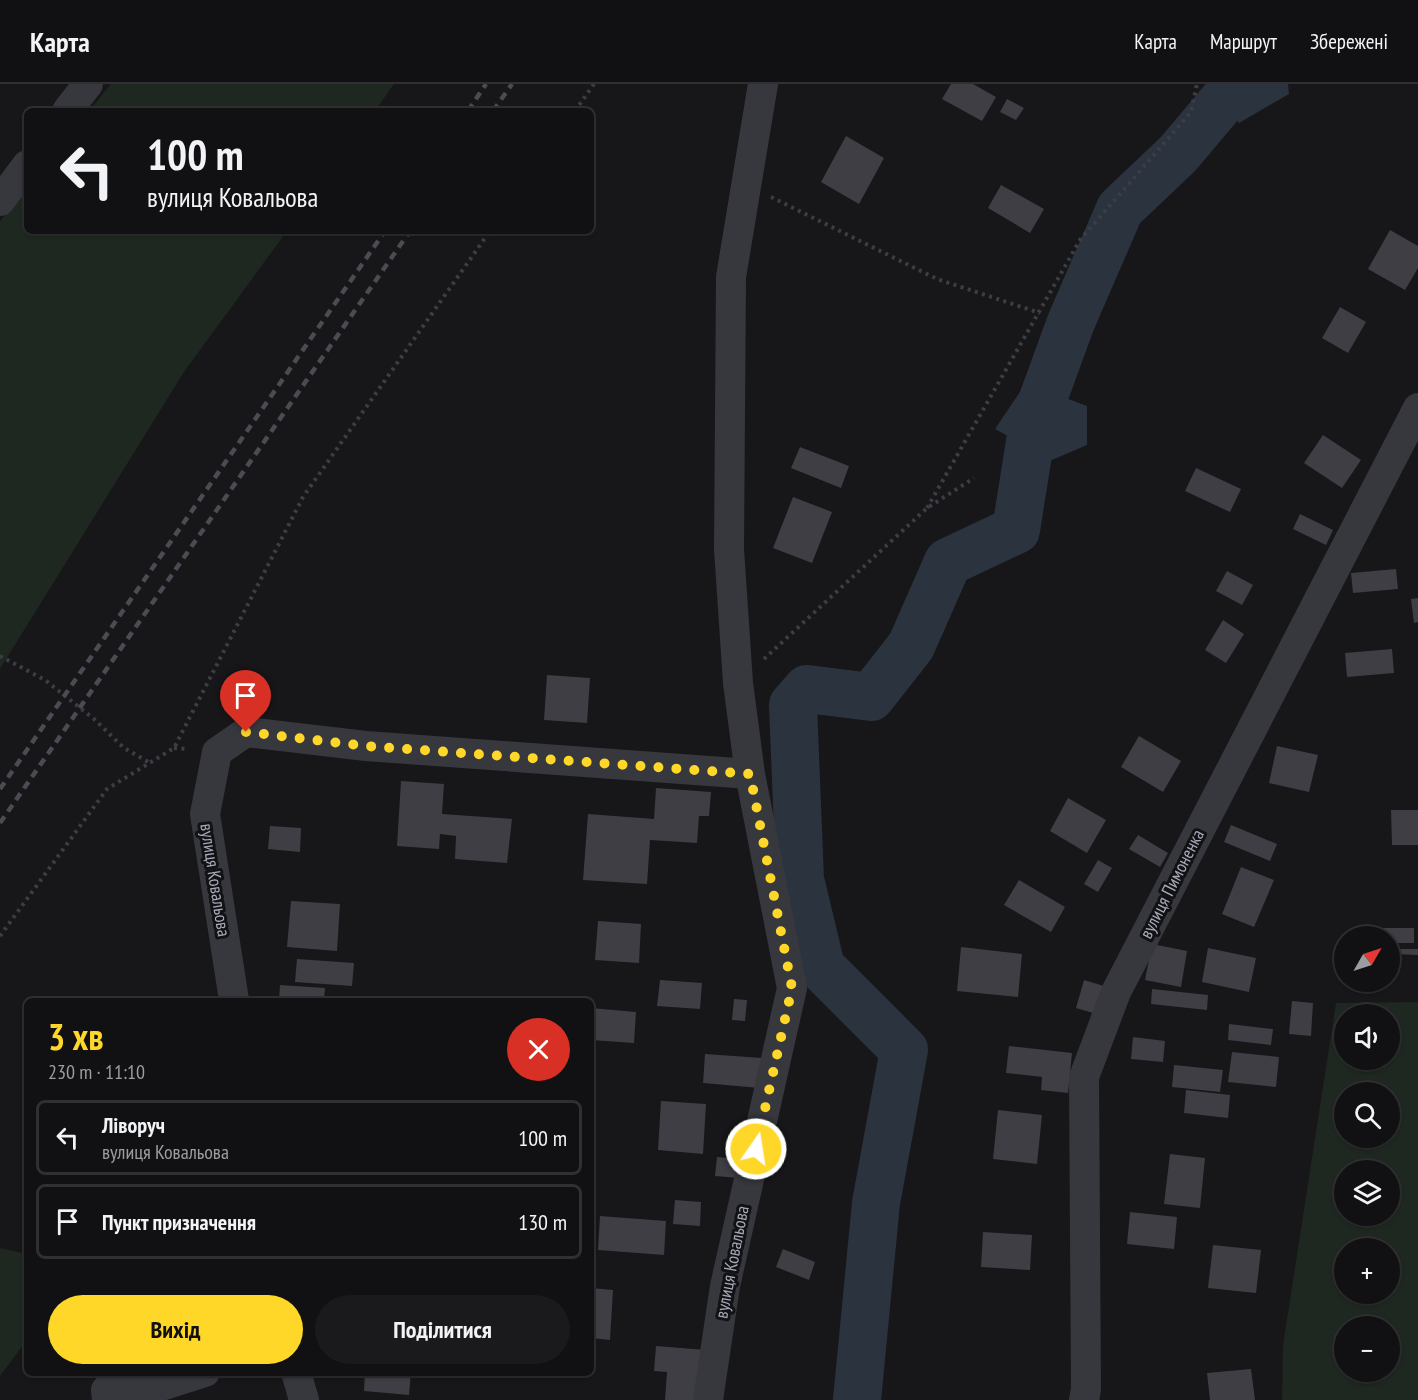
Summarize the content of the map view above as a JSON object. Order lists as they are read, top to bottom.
{
  "streets": {
    "street": ["вулиця Ковальова", "вулиця Пимоненка"]
  },
  "north": "top right",
  "page": {
    "header": "Карта",
    "nav": ["Карта", "Маршрут", "Збережені"],
    "turn": ["100 m", "вулиця Ковальова"],
    "map_buttons": ["+", "−"],
    "heading": ["3 хв", "230 m · 11:10"],
    "list": [
      {
        "name": "Ліворуч",
        "note": "вулиця Ковальова",
        "value": "100 m"
      },
      {
        "name": "Пункт призначення",
        "value": "130 m"
      }
    ],
    "buttons": ["Вихід", "Поділитися"]
  }
}
